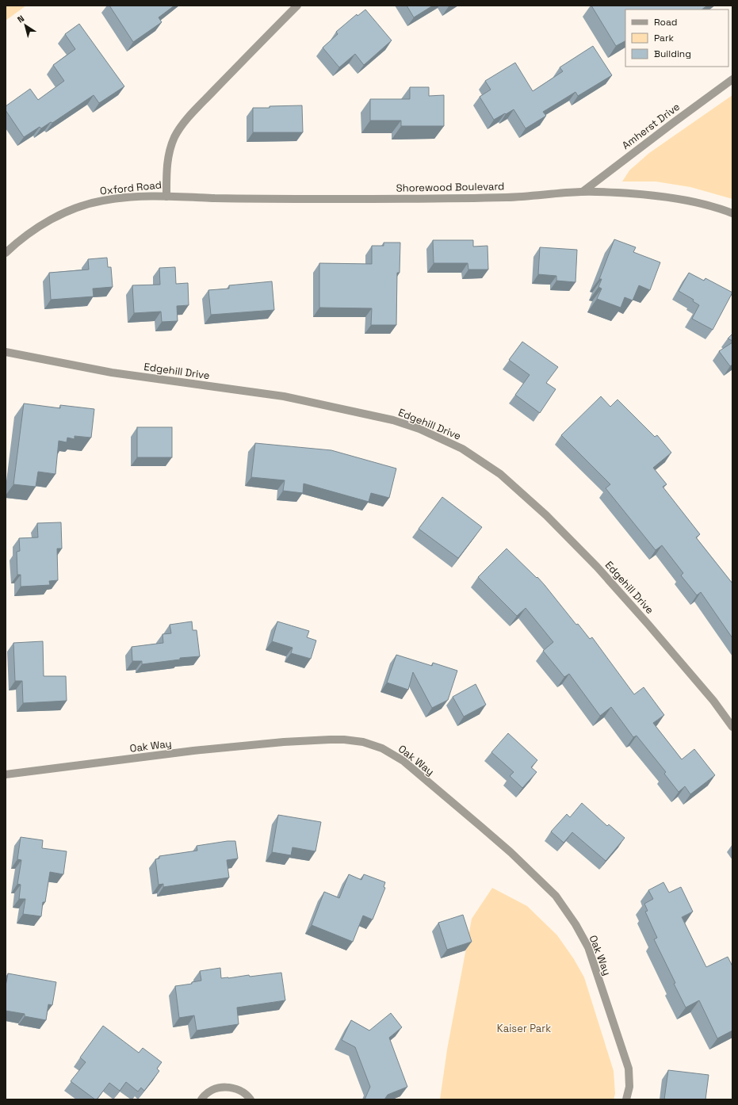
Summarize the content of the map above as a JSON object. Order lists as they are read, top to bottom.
{
  "streets": {
    "street": [
      "Amherst Drive",
      "Shorewood Boulevard",
      "Oxford Road",
      "Edgehill Drive",
      "Oak Way"
    ]
  },
  "crossings": [
    ["Amherst Drive", "Shorewood Boulevard"],
    ["Shorewood Boulevard", "Oxford Road"]
  ],
  "parks": ["Kaiser Park"],
  "legend": ["Road", "Park", "Building"],
  "north": "top left"
}
